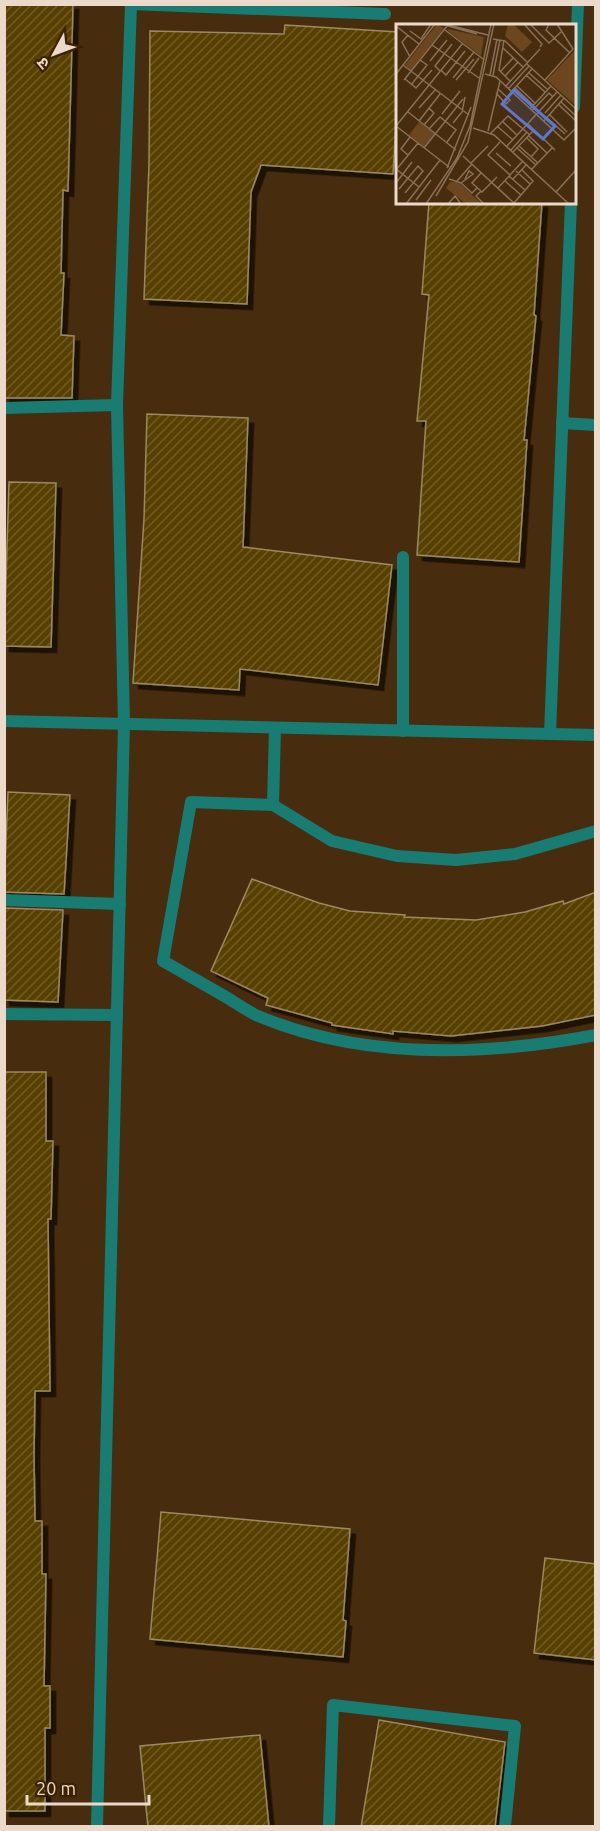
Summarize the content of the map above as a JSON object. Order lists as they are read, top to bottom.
{
  "scale_bar": "20 m",
  "north": "bottom left"
}
